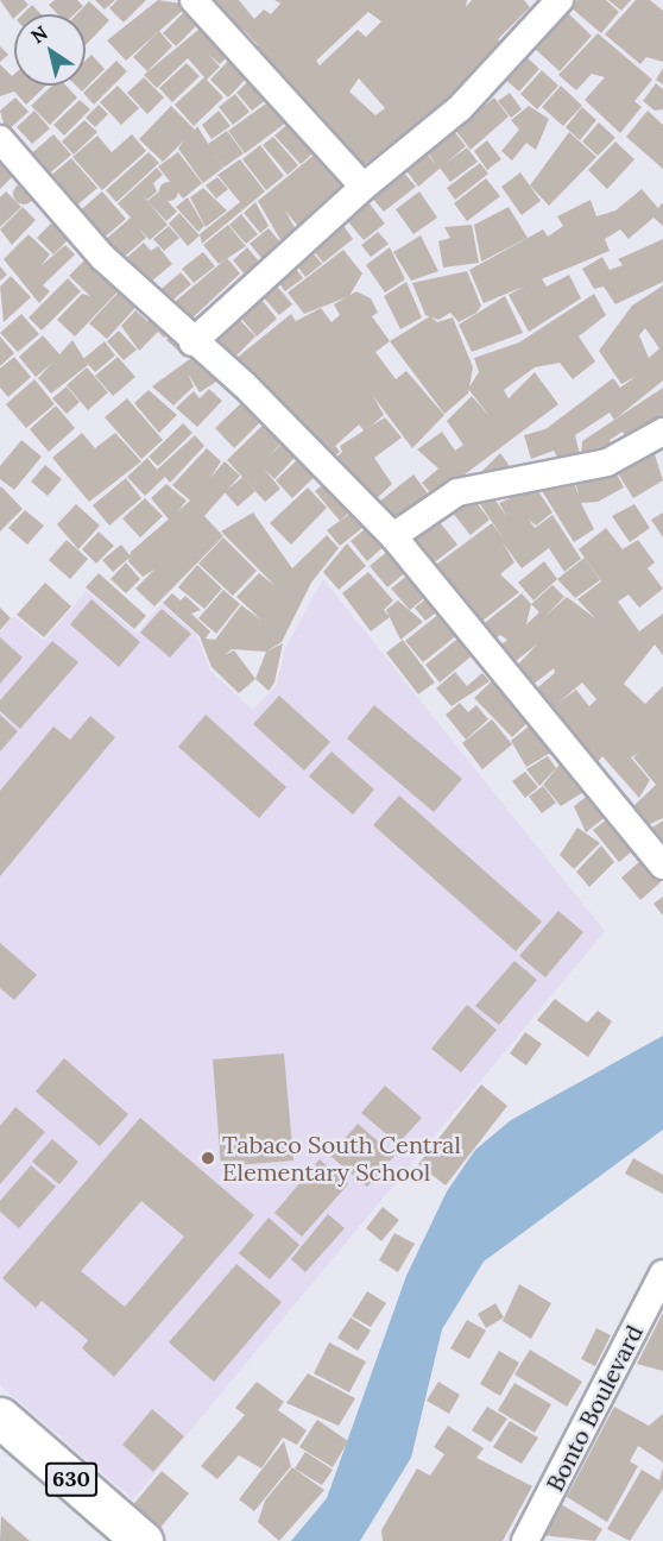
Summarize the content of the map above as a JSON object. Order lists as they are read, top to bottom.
{
  "streets": {
    "main road": ["630"],
    "street": ["Bonto Boulevard"]
  },
  "places": ["Tabaco South Central Elementary School"],
  "north": "top left"
}
